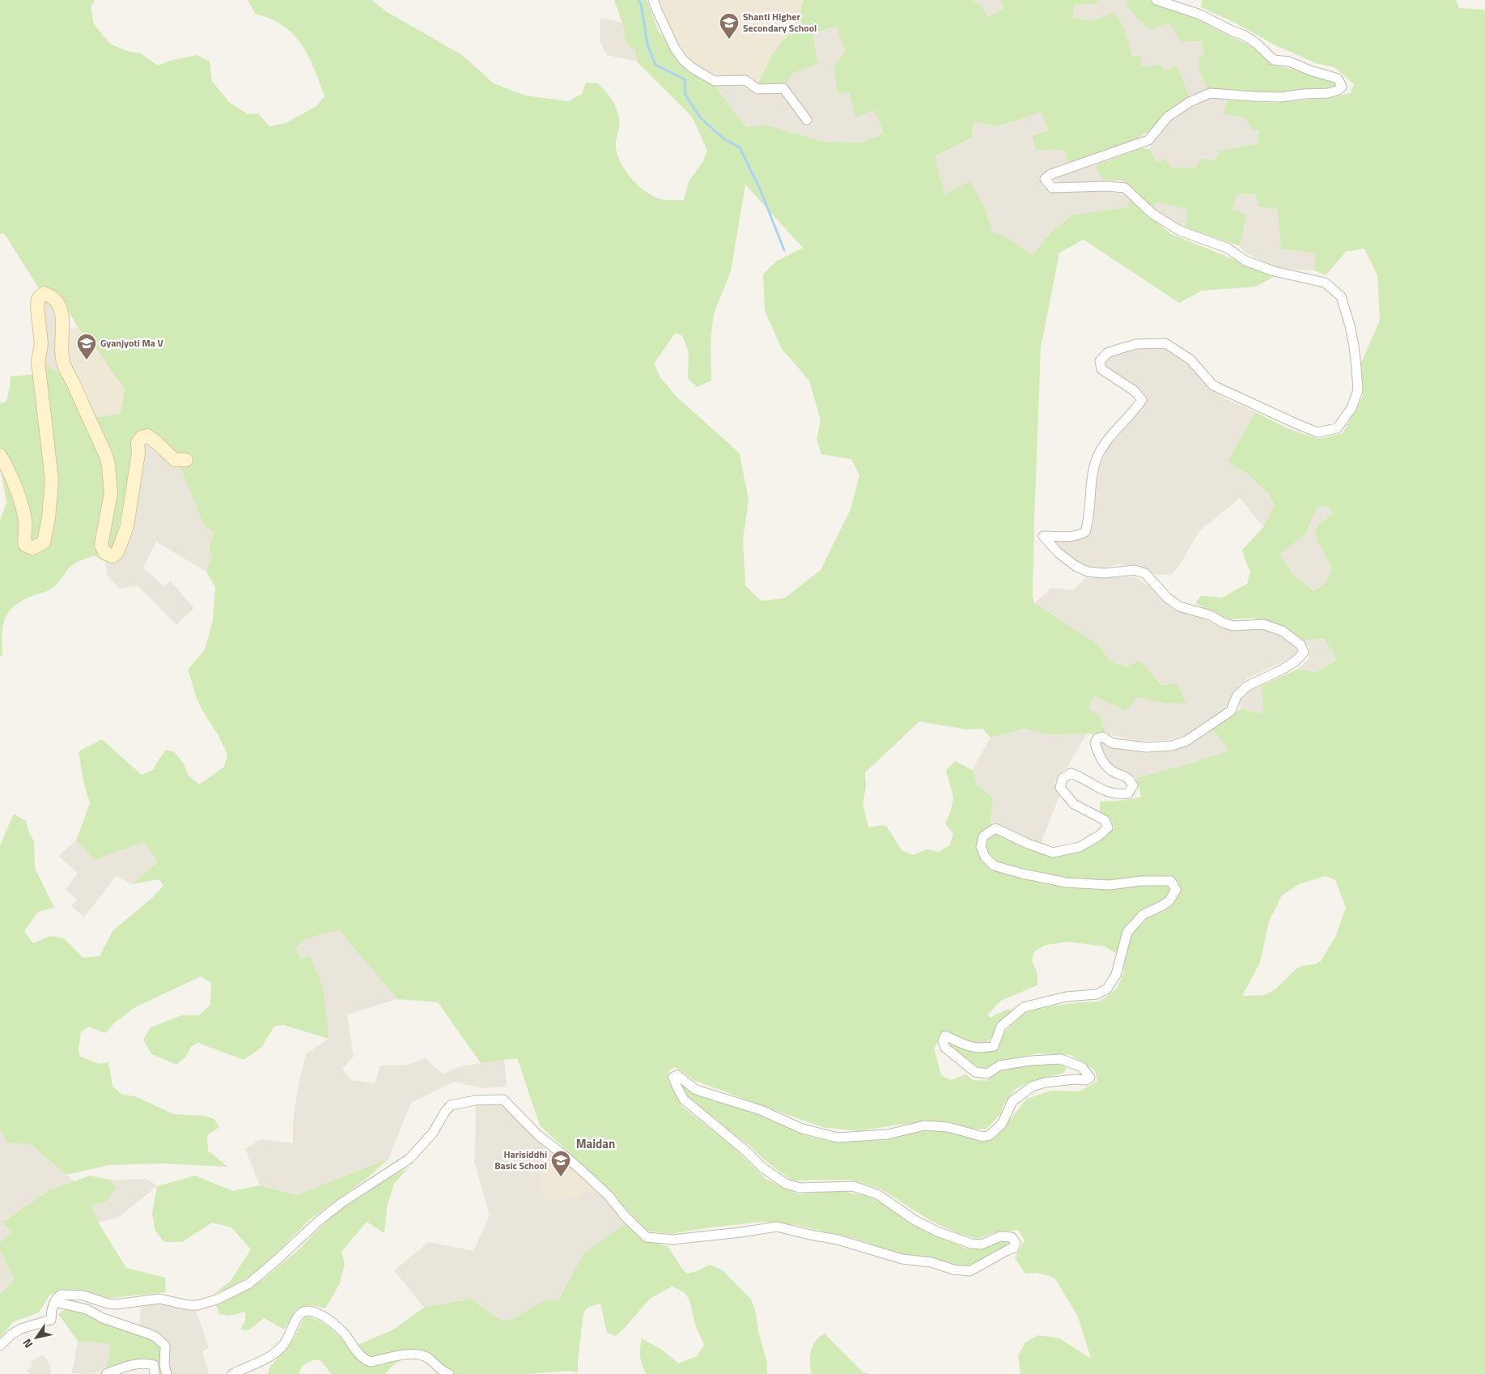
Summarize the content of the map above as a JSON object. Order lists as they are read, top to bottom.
{
  "districts": ["Maidan"],
  "places": {
    "school or university": ["Shanti Higher Secondary School", "Gyanjyoti Ma V", "Harisiddhi Basic School"]
  },
  "north": "bottom left"
}
